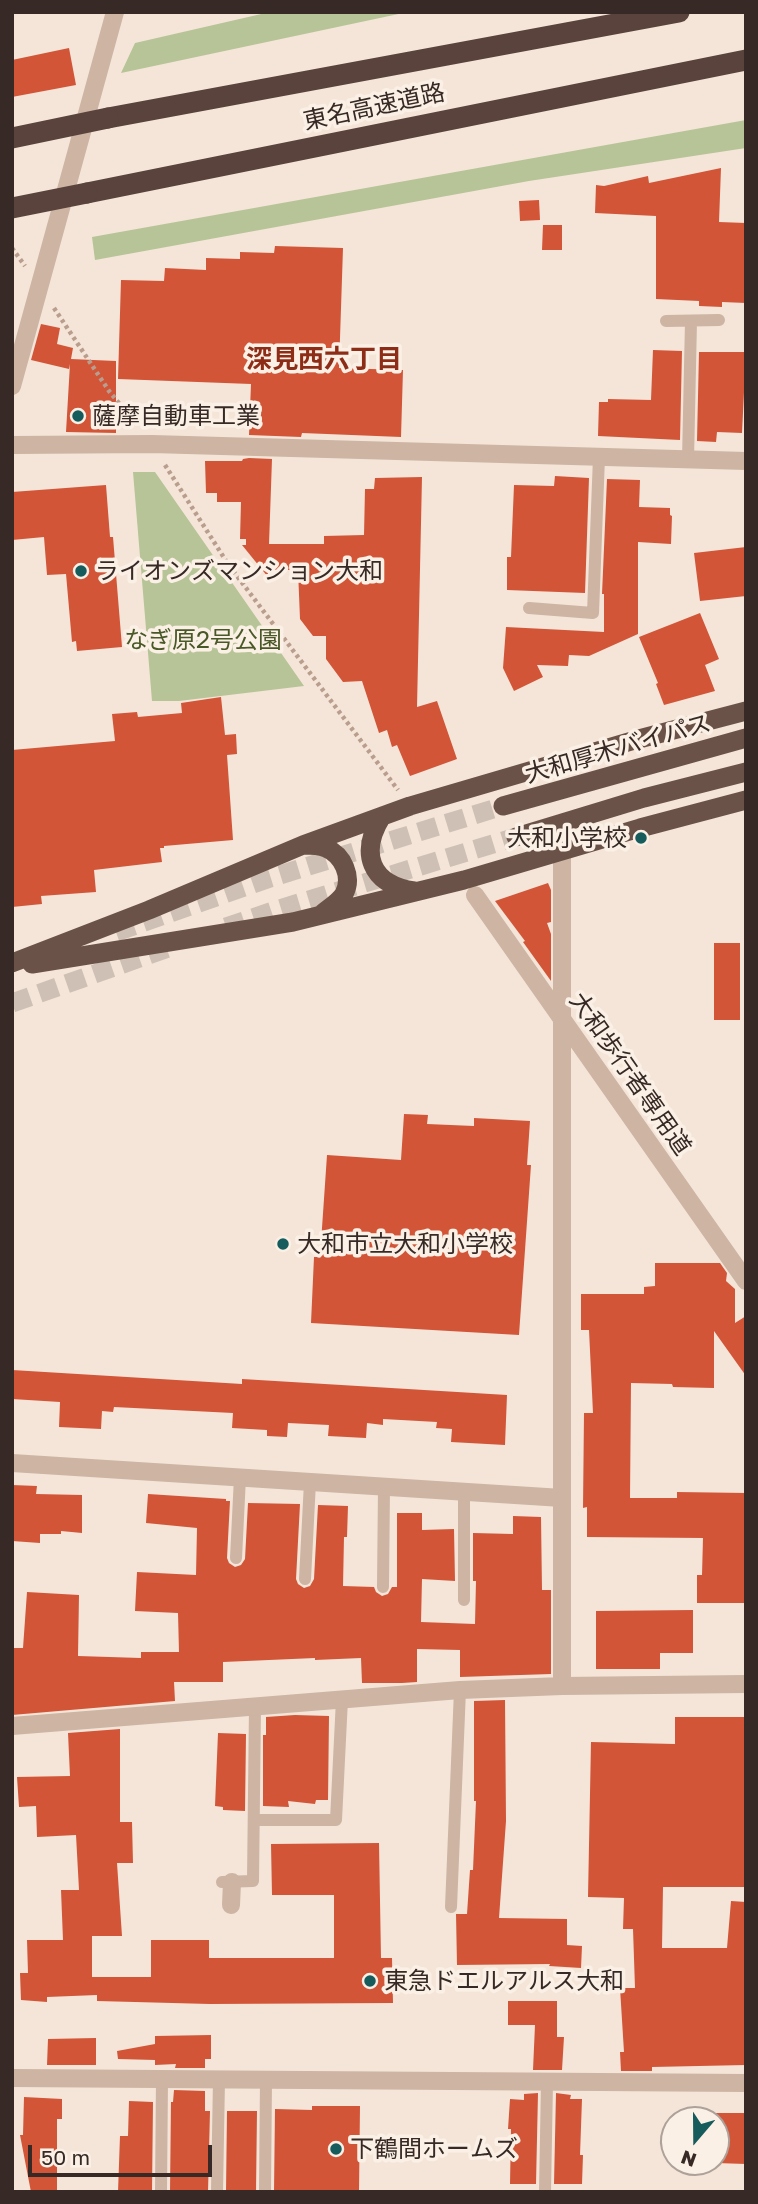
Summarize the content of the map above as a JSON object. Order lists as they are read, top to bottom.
{
  "streets": {
    "highway": ["東名高速道路", "大和厚木バイパス"],
    "street": ["大和歩行者専用道"]
  },
  "districts": ["深見西六丁目"],
  "parks": ["なぎ原2号公園"],
  "places": [
    "薩摩自動車工業",
    "ライオンズマンション大和",
    "大和小学校",
    "大和市立大和小学校",
    "東急ドエルアルス大和",
    "下鶴間ホームズ"
  ],
  "scale_bar": "50 m",
  "north": "bottom"
}
